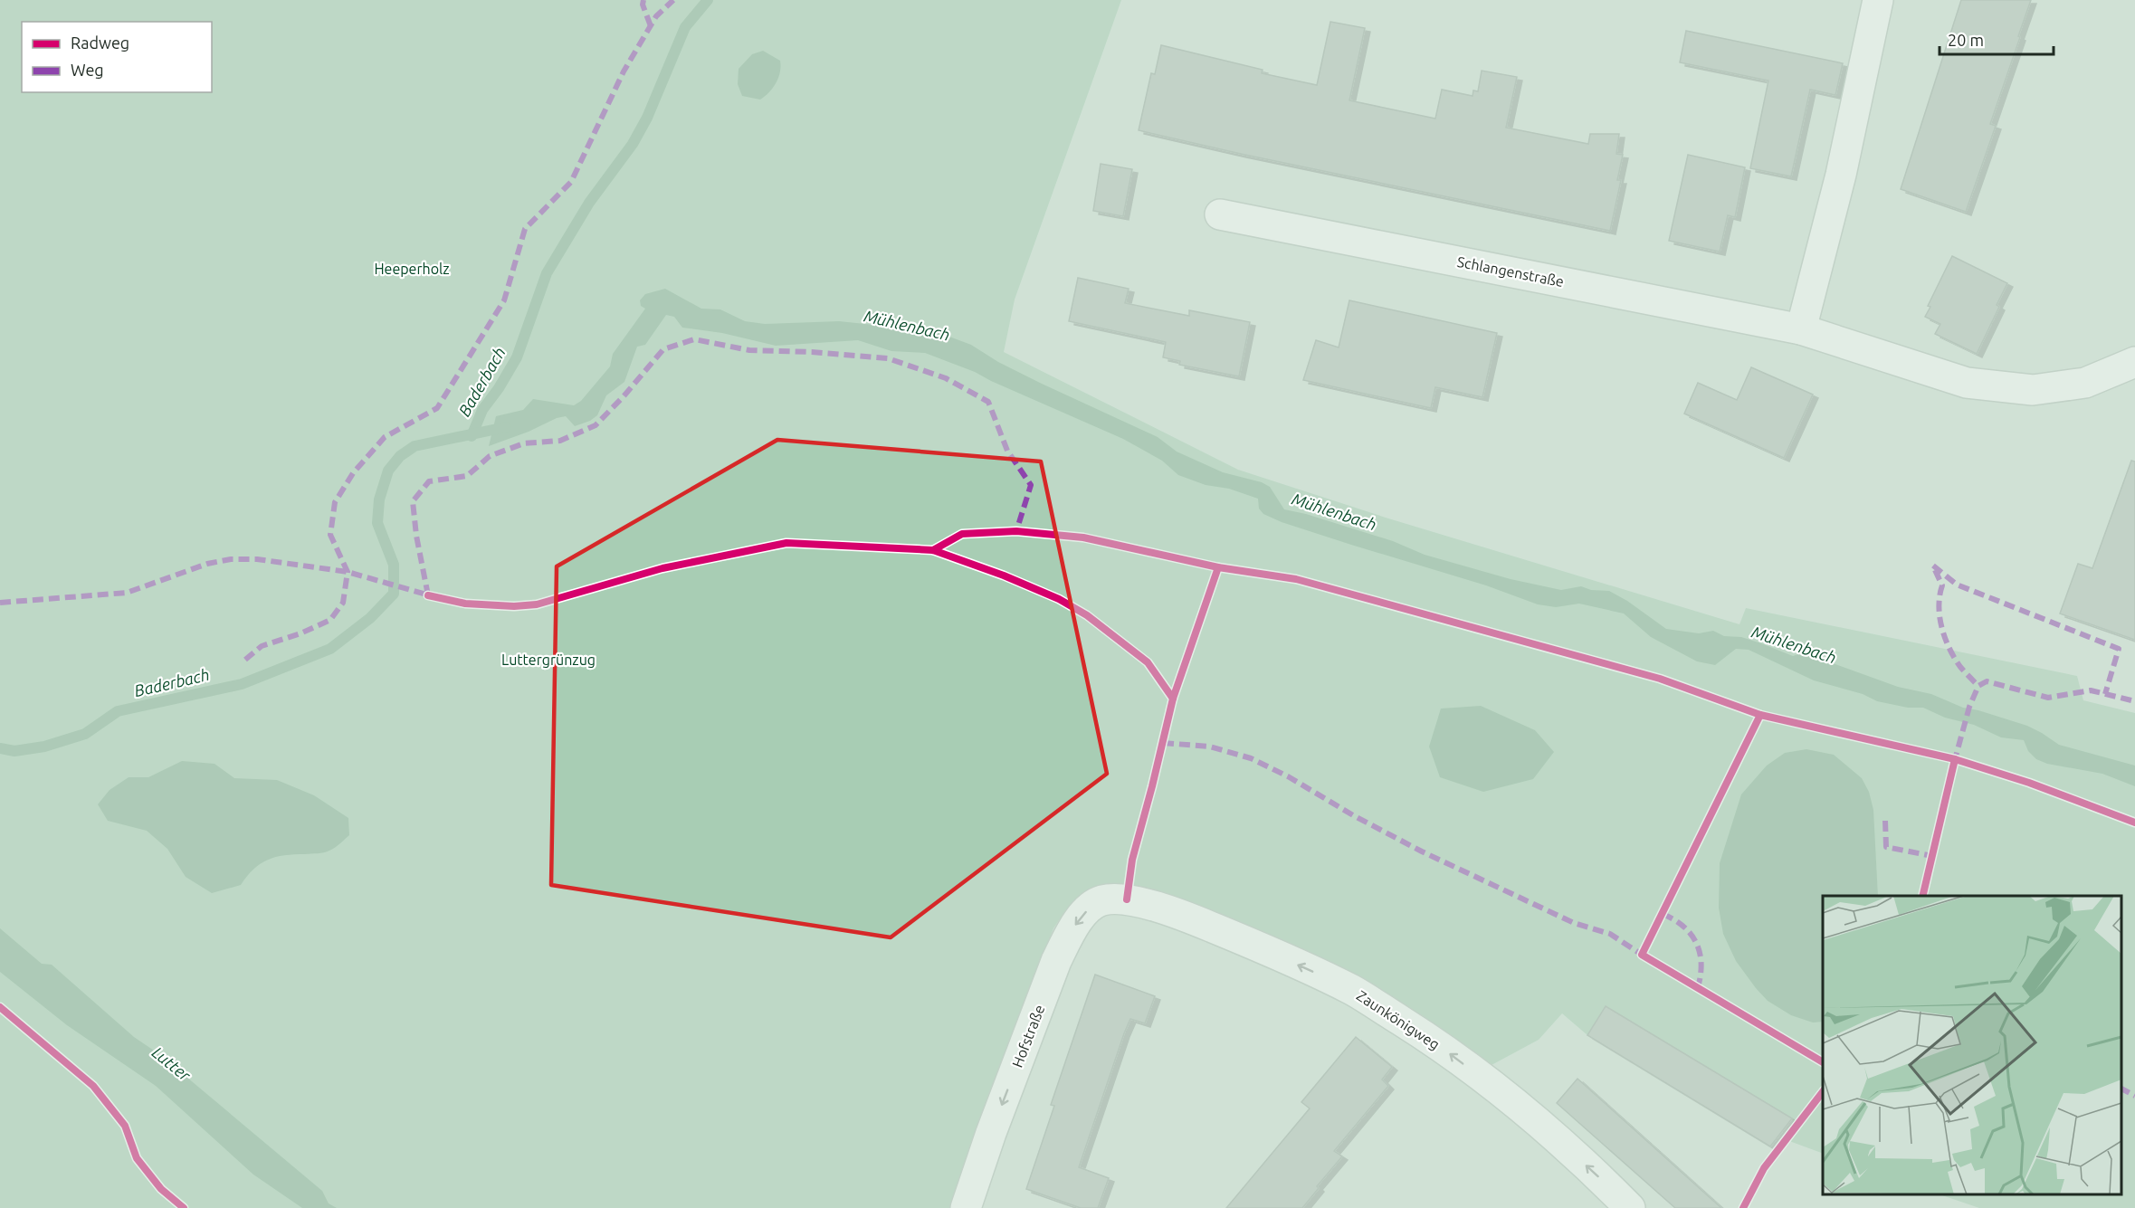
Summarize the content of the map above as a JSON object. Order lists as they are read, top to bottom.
{
  "streets": {
    "street": ["Schlangenstraße", "Zaunkönigweg", "Hofstraße"]
  },
  "crossings": [
    ["Zaunkönigweg", "Hofstraße"]
  ],
  "one_way": ["Zaunkönigweg", "Hofstraße"],
  "water": ["Mühlenbach", "Baderbach", "Lutter"],
  "parks": ["Heeperholz", "Luttergrünzug"],
  "legend": ["Radweg", "Weg"],
  "scale_bar": "20 m"
}
